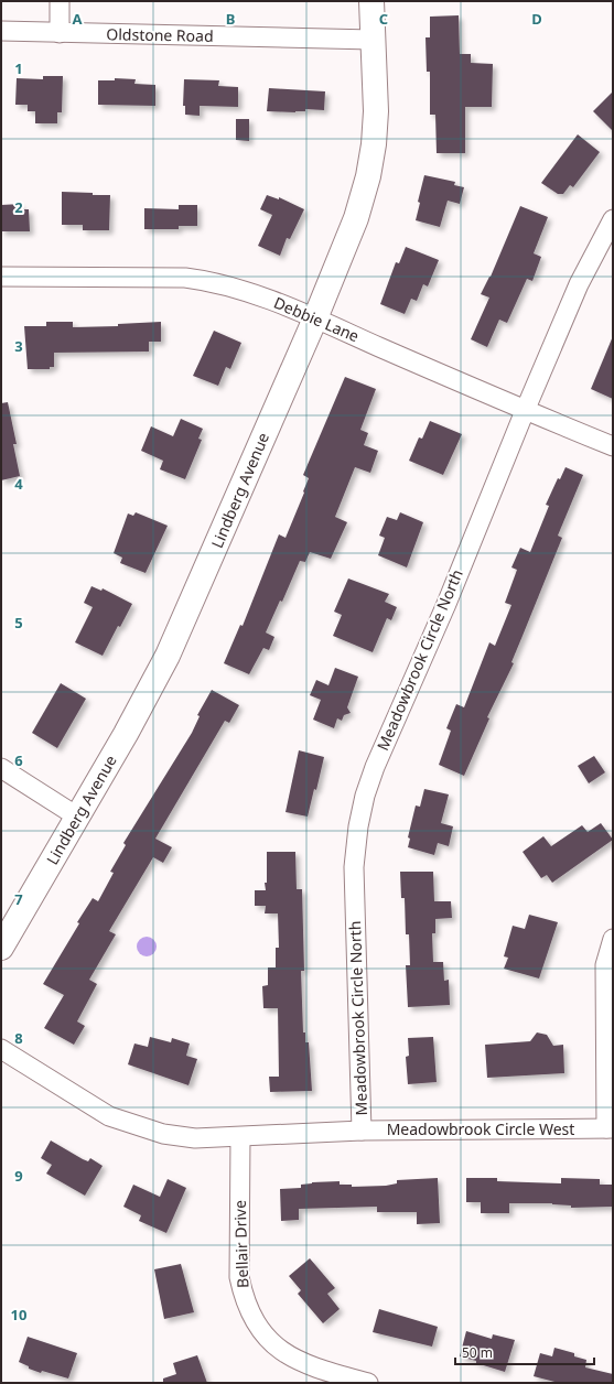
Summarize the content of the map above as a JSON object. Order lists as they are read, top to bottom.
{
  "streets": {
    "street": [
      "Oldstone Road",
      "Debbie Lane",
      "Lindberg Avenue",
      "Meadowbrook Circle North",
      "Meadowbrook Circle West",
      "Bellair Drive"
    ]
  },
  "crossings": [
    ["Oldstone Road", "Lindberg Avenue"],
    ["Debbie Lane", "Lindberg Avenue"],
    ["Debbie Lane", "Meadowbrook Circle North"],
    ["Meadowbrook Circle North", "Meadowbrook Circle West"],
    ["Meadowbrook Circle West", "Bellair Drive"]
  ],
  "scale_bar": "50 m",
  "grid": {
    "columns": [
      "A",
      "B",
      "C",
      "D"
    ],
    "rows": [
      "1",
      "2",
      "3",
      "4",
      "5",
      "6",
      "7",
      "8",
      "9",
      "10"
    ]
  }
}
